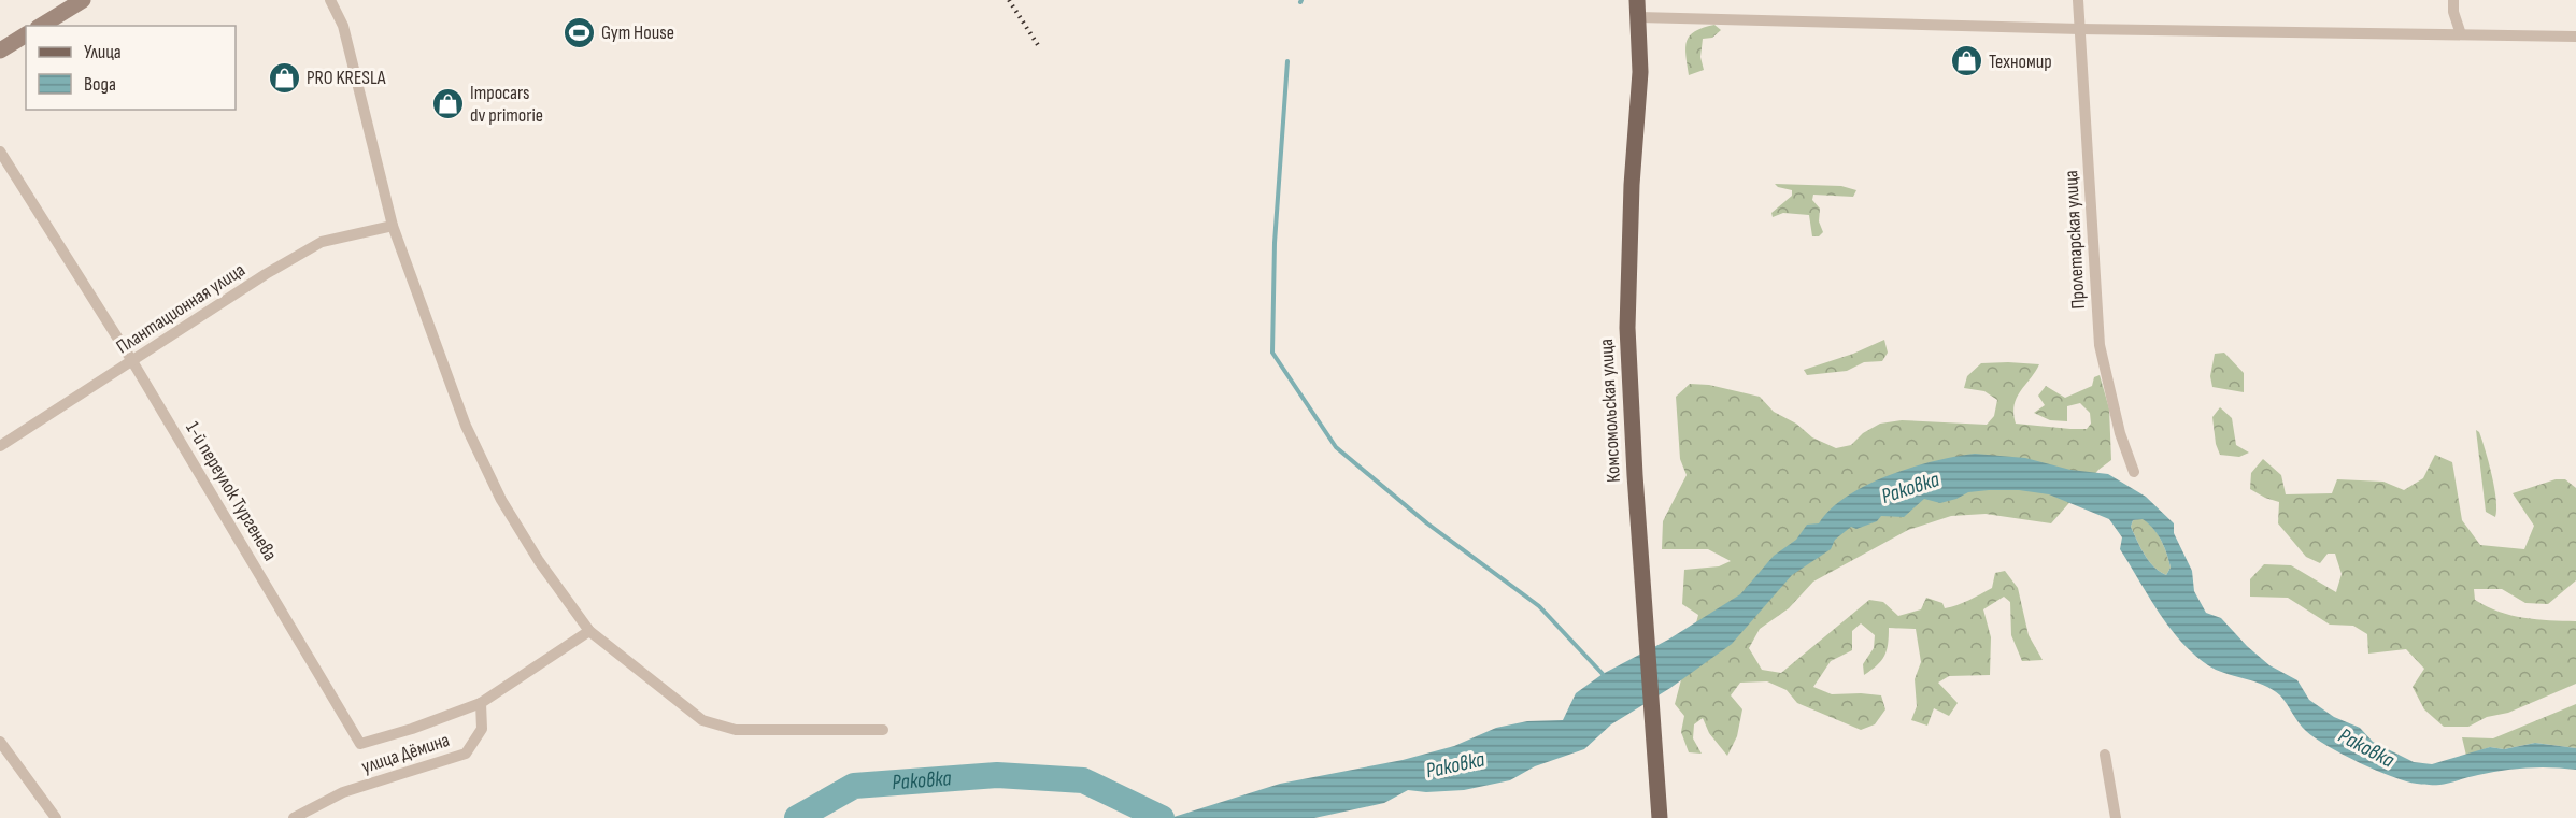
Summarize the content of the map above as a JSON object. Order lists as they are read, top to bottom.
{
  "streets": {
    "main road": ["Комсомольская улица"],
    "street": [
      "Пролетарская улица",
      "Плантационная улица",
      "1-й переулок Тургенева",
      "улица Дёмина"
    ]
  },
  "crossings": [
    ["Плантационная улица", "1-й переулок Тургенева"],
    ["1-й переулок Тургенева", "улица Дёмина"]
  ],
  "water": ["Раковка"],
  "places": {
    "sports": ["Gym House"],
    "shop": ["Техномир", "PRO KRESLA", "Impocars dv primorie"]
  },
  "legend": ["Улица", "Вода"]
}
